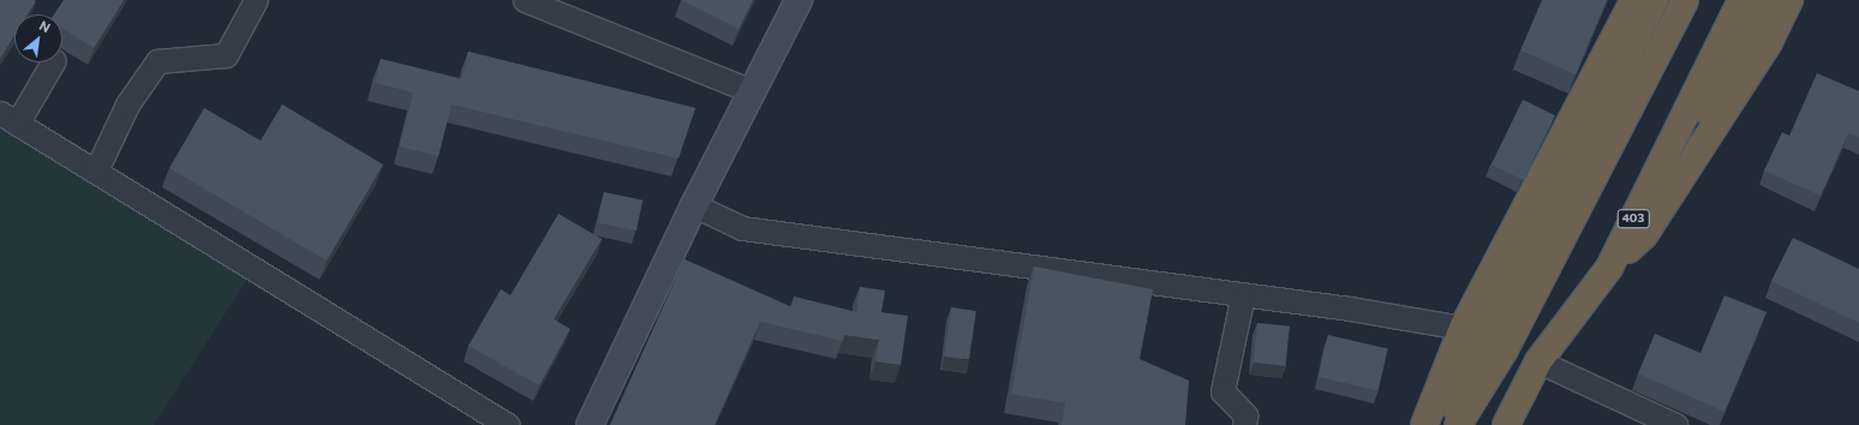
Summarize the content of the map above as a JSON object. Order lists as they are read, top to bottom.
{
  "streets": {
    "highway": ["403"]
  },
  "north": "top right"
}
